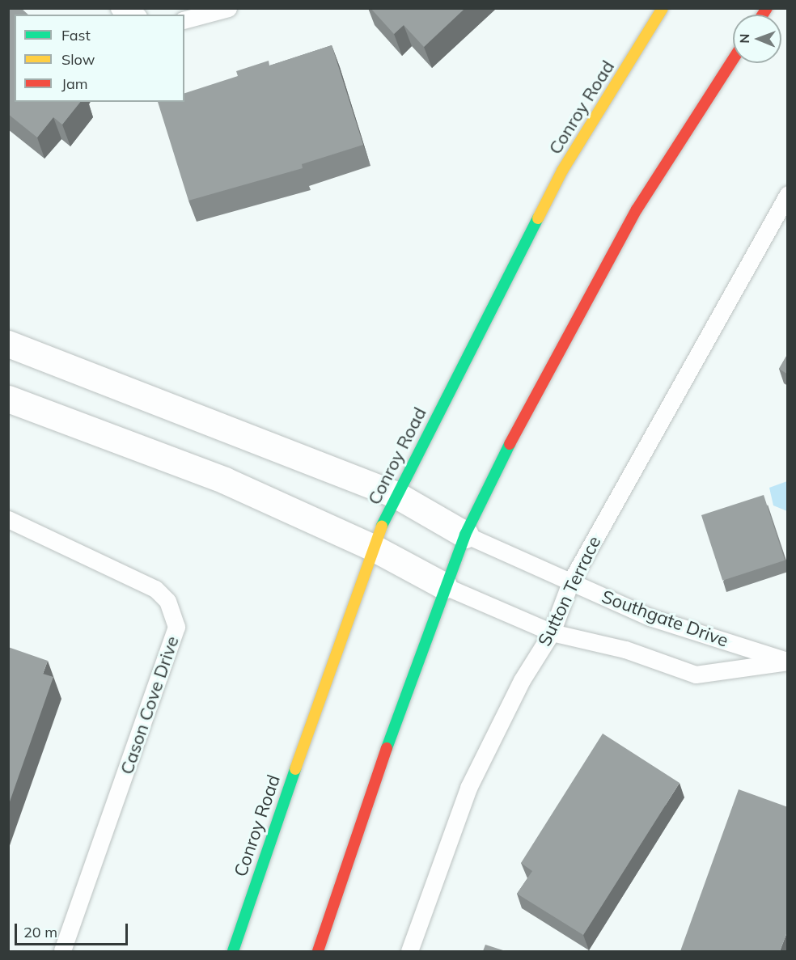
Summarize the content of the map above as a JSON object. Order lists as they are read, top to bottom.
{
  "streets": {
    "main road": ["Conroy Road"],
    "lane": ["Sutton Terrace", "Southgate Drive", "Cason Cove Drive"]
  },
  "crossings": [
    ["Sutton Terrace", "Southgate Drive"]
  ],
  "legend": ["Fast", "Slow", "Jam"],
  "scale_bar": "20 m",
  "north": "left"
}
